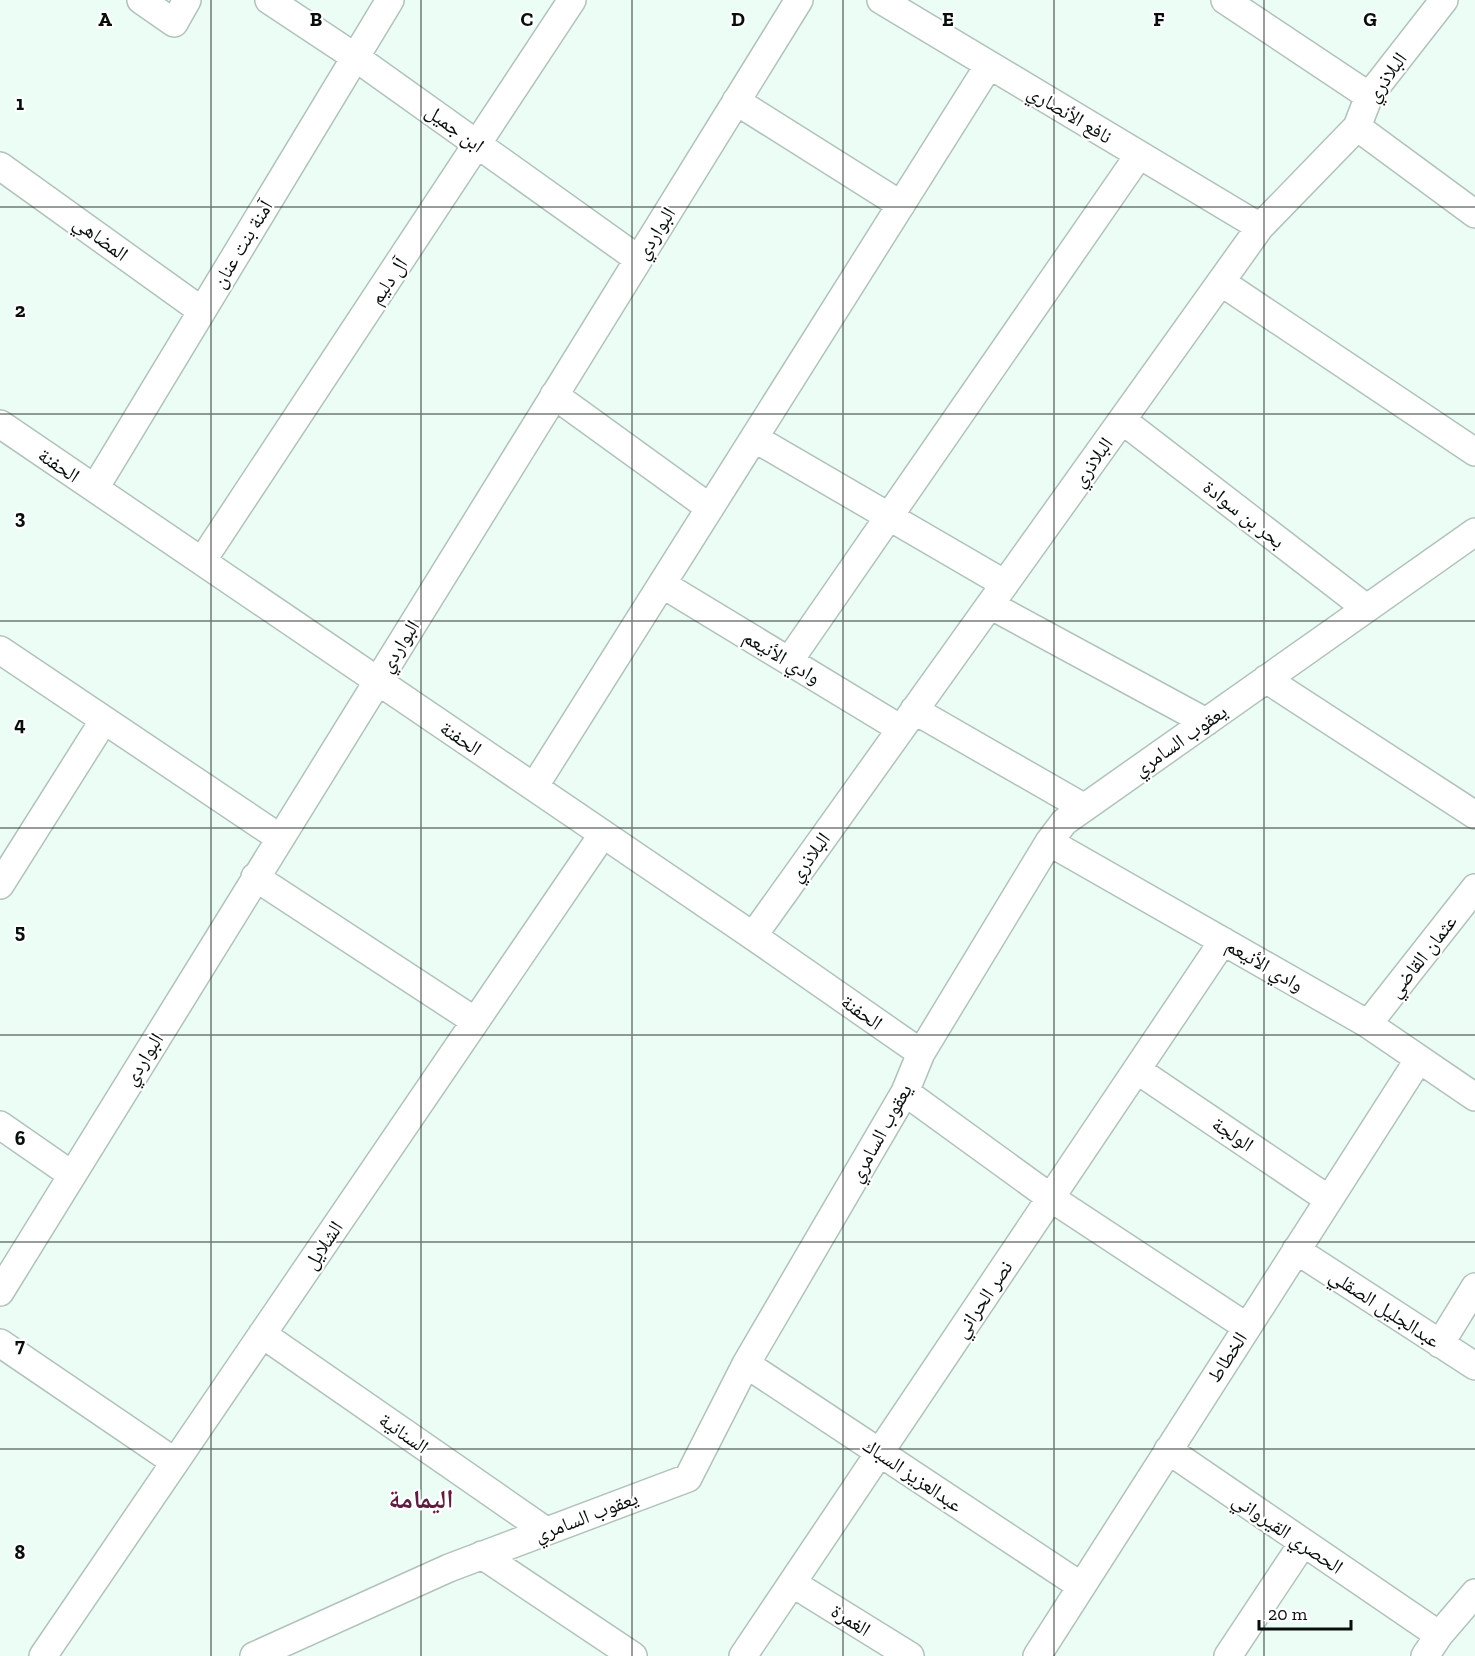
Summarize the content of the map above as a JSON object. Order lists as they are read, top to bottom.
{
  "streets": {
    "street": [
      "البلاذري",
      "نافع الأنصاري",
      "ابن جميل",
      "البواردي",
      "المضاهي",
      "آمنة بنت عنان",
      "آل دليم",
      "الحفنة",
      "بحر بن سوادة",
      "وادي الأنيعم",
      "يعقوب السامري",
      "عثمان القاضي",
      "الولجة",
      "الشلايل",
      "نصر الحراني",
      "عبدالجليل الصقلي",
      "الخطاط",
      "السنانية",
      "عبدالعزيز السباك",
      "الحصري القيرواني",
      "الغمرة"
    ]
  },
  "crossings": [
    ["البلاذري", "نافع الأنصاري"],
    ["البلاذري", "الحفنة"],
    ["البلاذري", "بحر بن سوادة"],
    ["البلاذري", "وادي الأنيعم"],
    ["ابن جميل", "البواردي"],
    ["ابن جميل", "آمنة بنت عنان"],
    ["ابن جميل", "آل دليم"],
    ["البواردي", "الحفنة"],
    ["المضاهي", "آمنة بنت عنان"],
    ["آمنة بنت عنان", "الحفنة"],
    ["آل دليم", "الحفنة"],
    ["الحفنة", "يعقوب السامري"],
    ["الحفنة", "الشلايل"],
    ["بحر بن سوادة", "يعقوب السامري"],
    ["وادي الأنيعم", "يعقوب السامري"],
    ["وادي الأنيعم", "عثمان القاضي"],
    ["وادي الأنيعم", "نصر الحراني"],
    ["وادي الأنيعم", "الخطاط"],
    ["يعقوب السامري", "السنانية"],
    ["يعقوب السامري", "عبدالعزيز السباك"],
    ["الولجة", "نصر الحراني"],
    ["الولجة", "الخطاط"],
    ["الشلايل", "السنانية"],
    ["نصر الحراني", "عبدالعزيز السباك"],
    ["نصر الحراني", "الغمرة"],
    ["عبدالجليل الصقلي", "الخطاط"],
    ["الخطاط", "عبدالعزيز السباك"],
    ["الخطاط", "الحصري القيرواني"]
  ],
  "districts": ["اليمامة"],
  "scale_bar": "20 m",
  "grid": {
    "columns": [
      "A",
      "B",
      "C",
      "D",
      "E",
      "F",
      "G"
    ],
    "rows": [
      "1",
      "2",
      "3",
      "4",
      "5",
      "6",
      "7",
      "8"
    ]
  }
}
